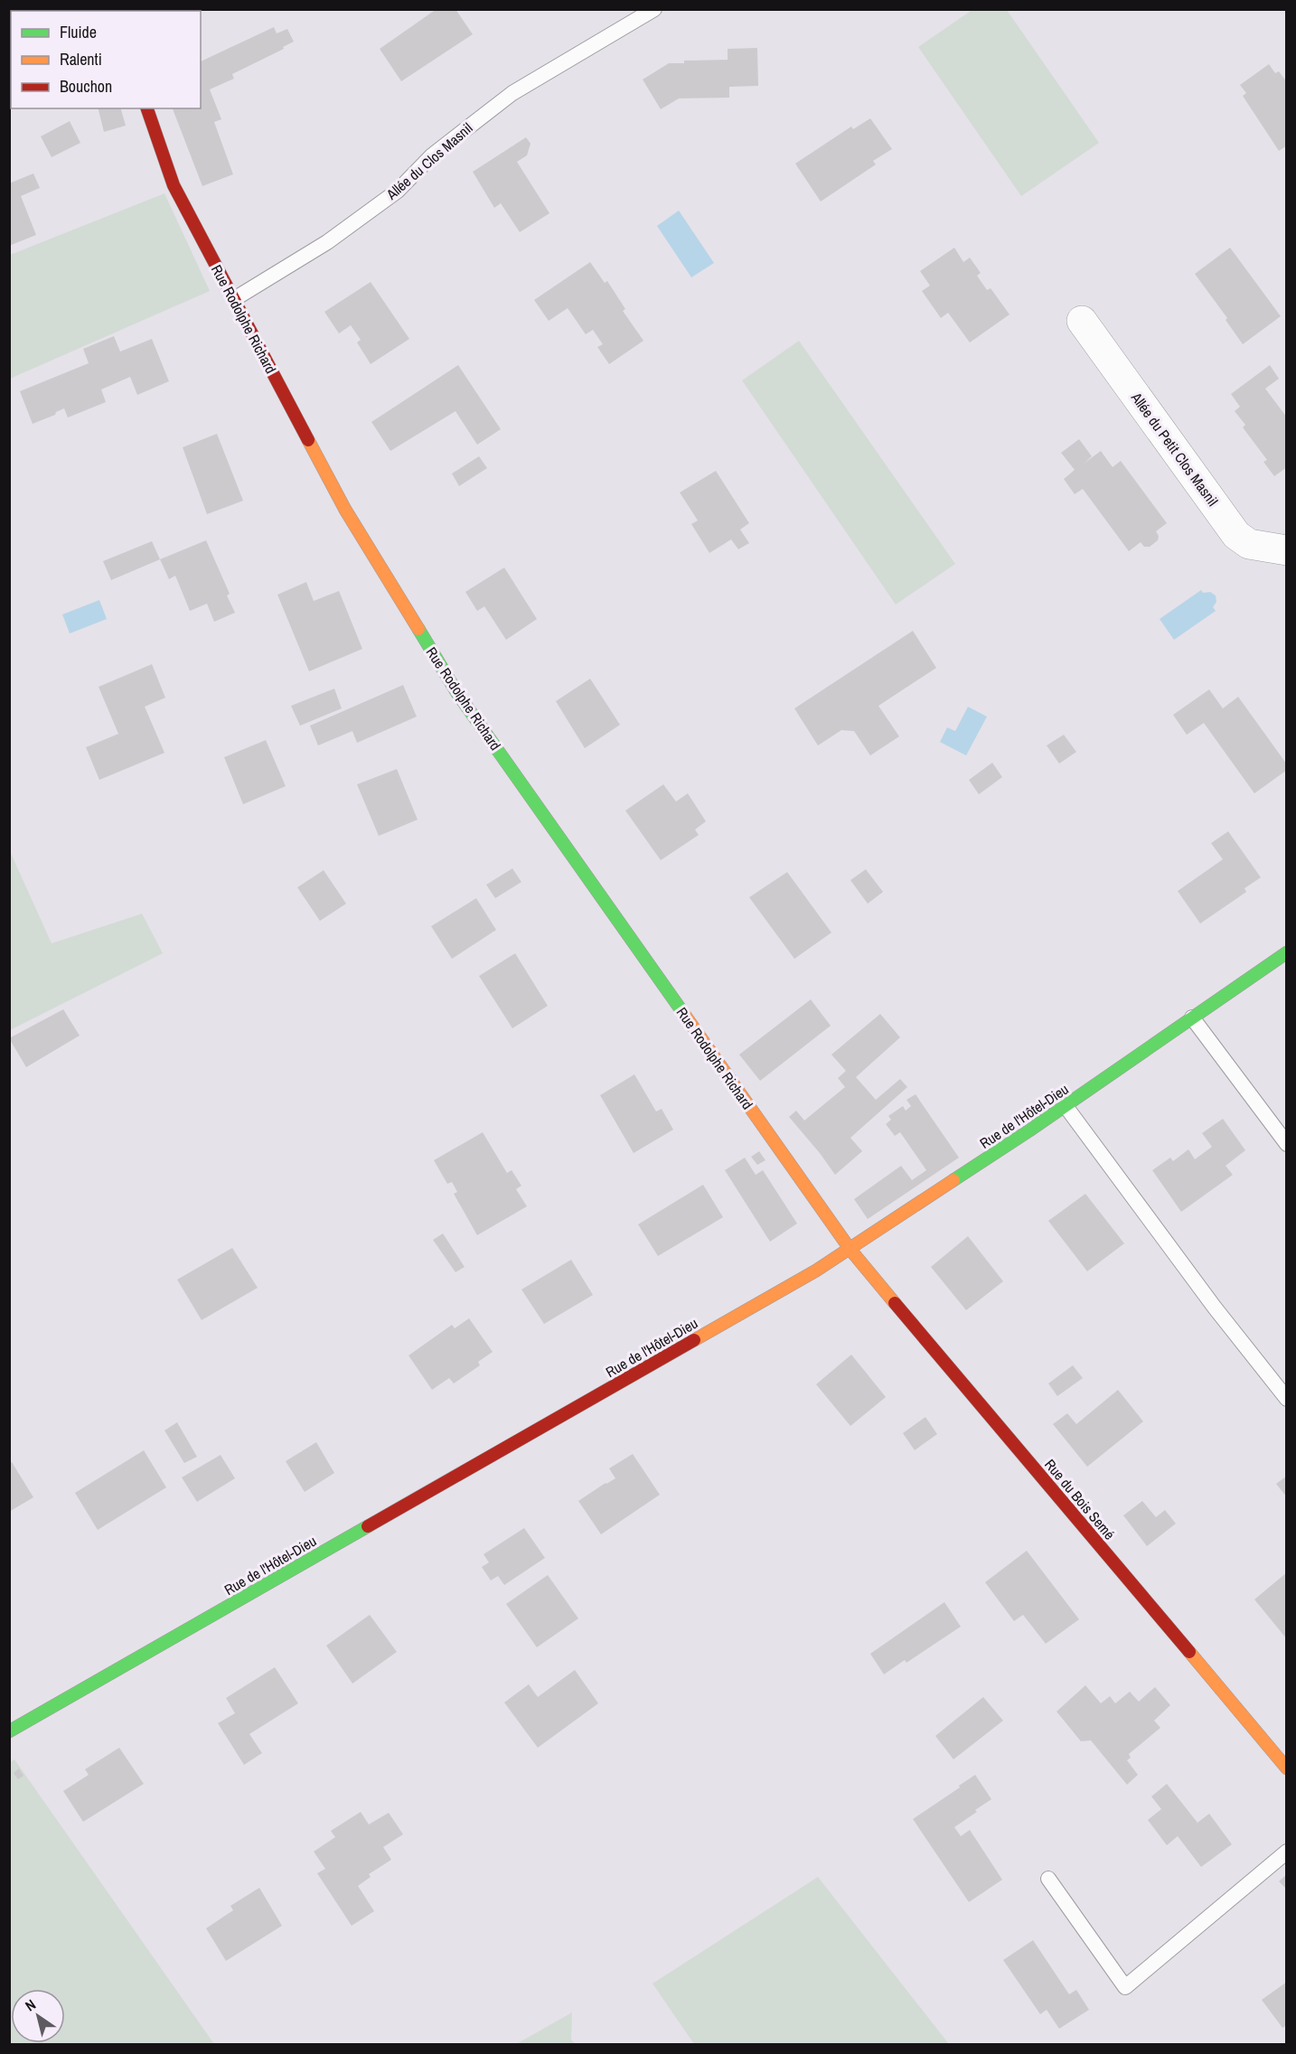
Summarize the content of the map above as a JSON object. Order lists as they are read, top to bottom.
{
  "streets": {
    "street": [
      "Rue Rodolphe Richard",
      "Allée du Petit Clos Masnil",
      "Rue de l'Hôtel-Dieu",
      "Rue du Bois Semé"
    ],
    "lane": ["Allée du Clos Masnil"]
  },
  "crossings": [
    ["Allée du Clos Masnil", "Rue Rodolphe Richard"],
    ["Rue Rodolphe Richard", "Rue de l'Hôtel-Dieu"],
    ["Rue Rodolphe Richard", "Rue du Bois Semé"],
    ["Rue de l'Hôtel-Dieu", "Rue du Bois Semé"]
  ],
  "legend": ["Fluide", "Ralenti", "Bouchon"],
  "north": "top left"
}
